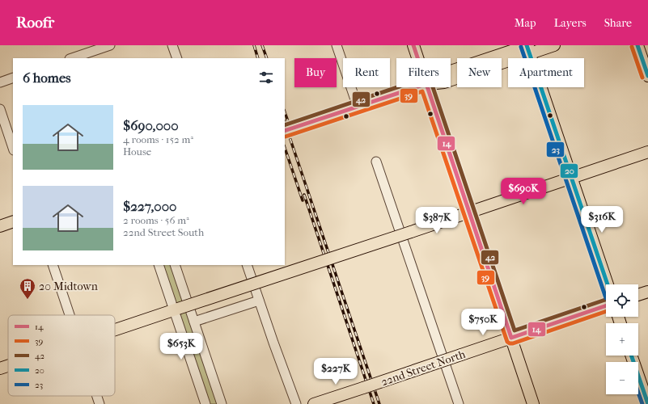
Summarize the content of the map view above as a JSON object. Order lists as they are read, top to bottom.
{
  "streets": {
    "main road": ["22nd Street North"]
  },
  "places": {
    "building": ["20 Midtown"]
  },
  "lines": [
    "transit line 14",
    "transit line 20",
    "transit line 39",
    "transit line 23",
    "transit line 42"
  ],
  "legend": [
    "14",
    "39",
    "42",
    "20",
    "23"
  ],
  "page": {
    "header": "Roofr",
    "nav": ["Map", "Layers", "Share"],
    "chip": [
      "Buy",
      "Rent",
      "Filters",
      "New",
      "Apartment"
    ],
    "heading": "6 homes",
    "list": [
      {
        "name": "$690,000",
        "note": "4 rooms · 152 m² · House"
      },
      {
        "name": "$227,000",
        "note": "2 rooms · 56 m² · 22nd Street South"
      }
    ],
    "price": [
      "$690K",
      "$316K",
      "$387K",
      "$750K",
      "$653K",
      "$227K"
    ],
    "map_buttons": ["+", "−"]
  }
}
